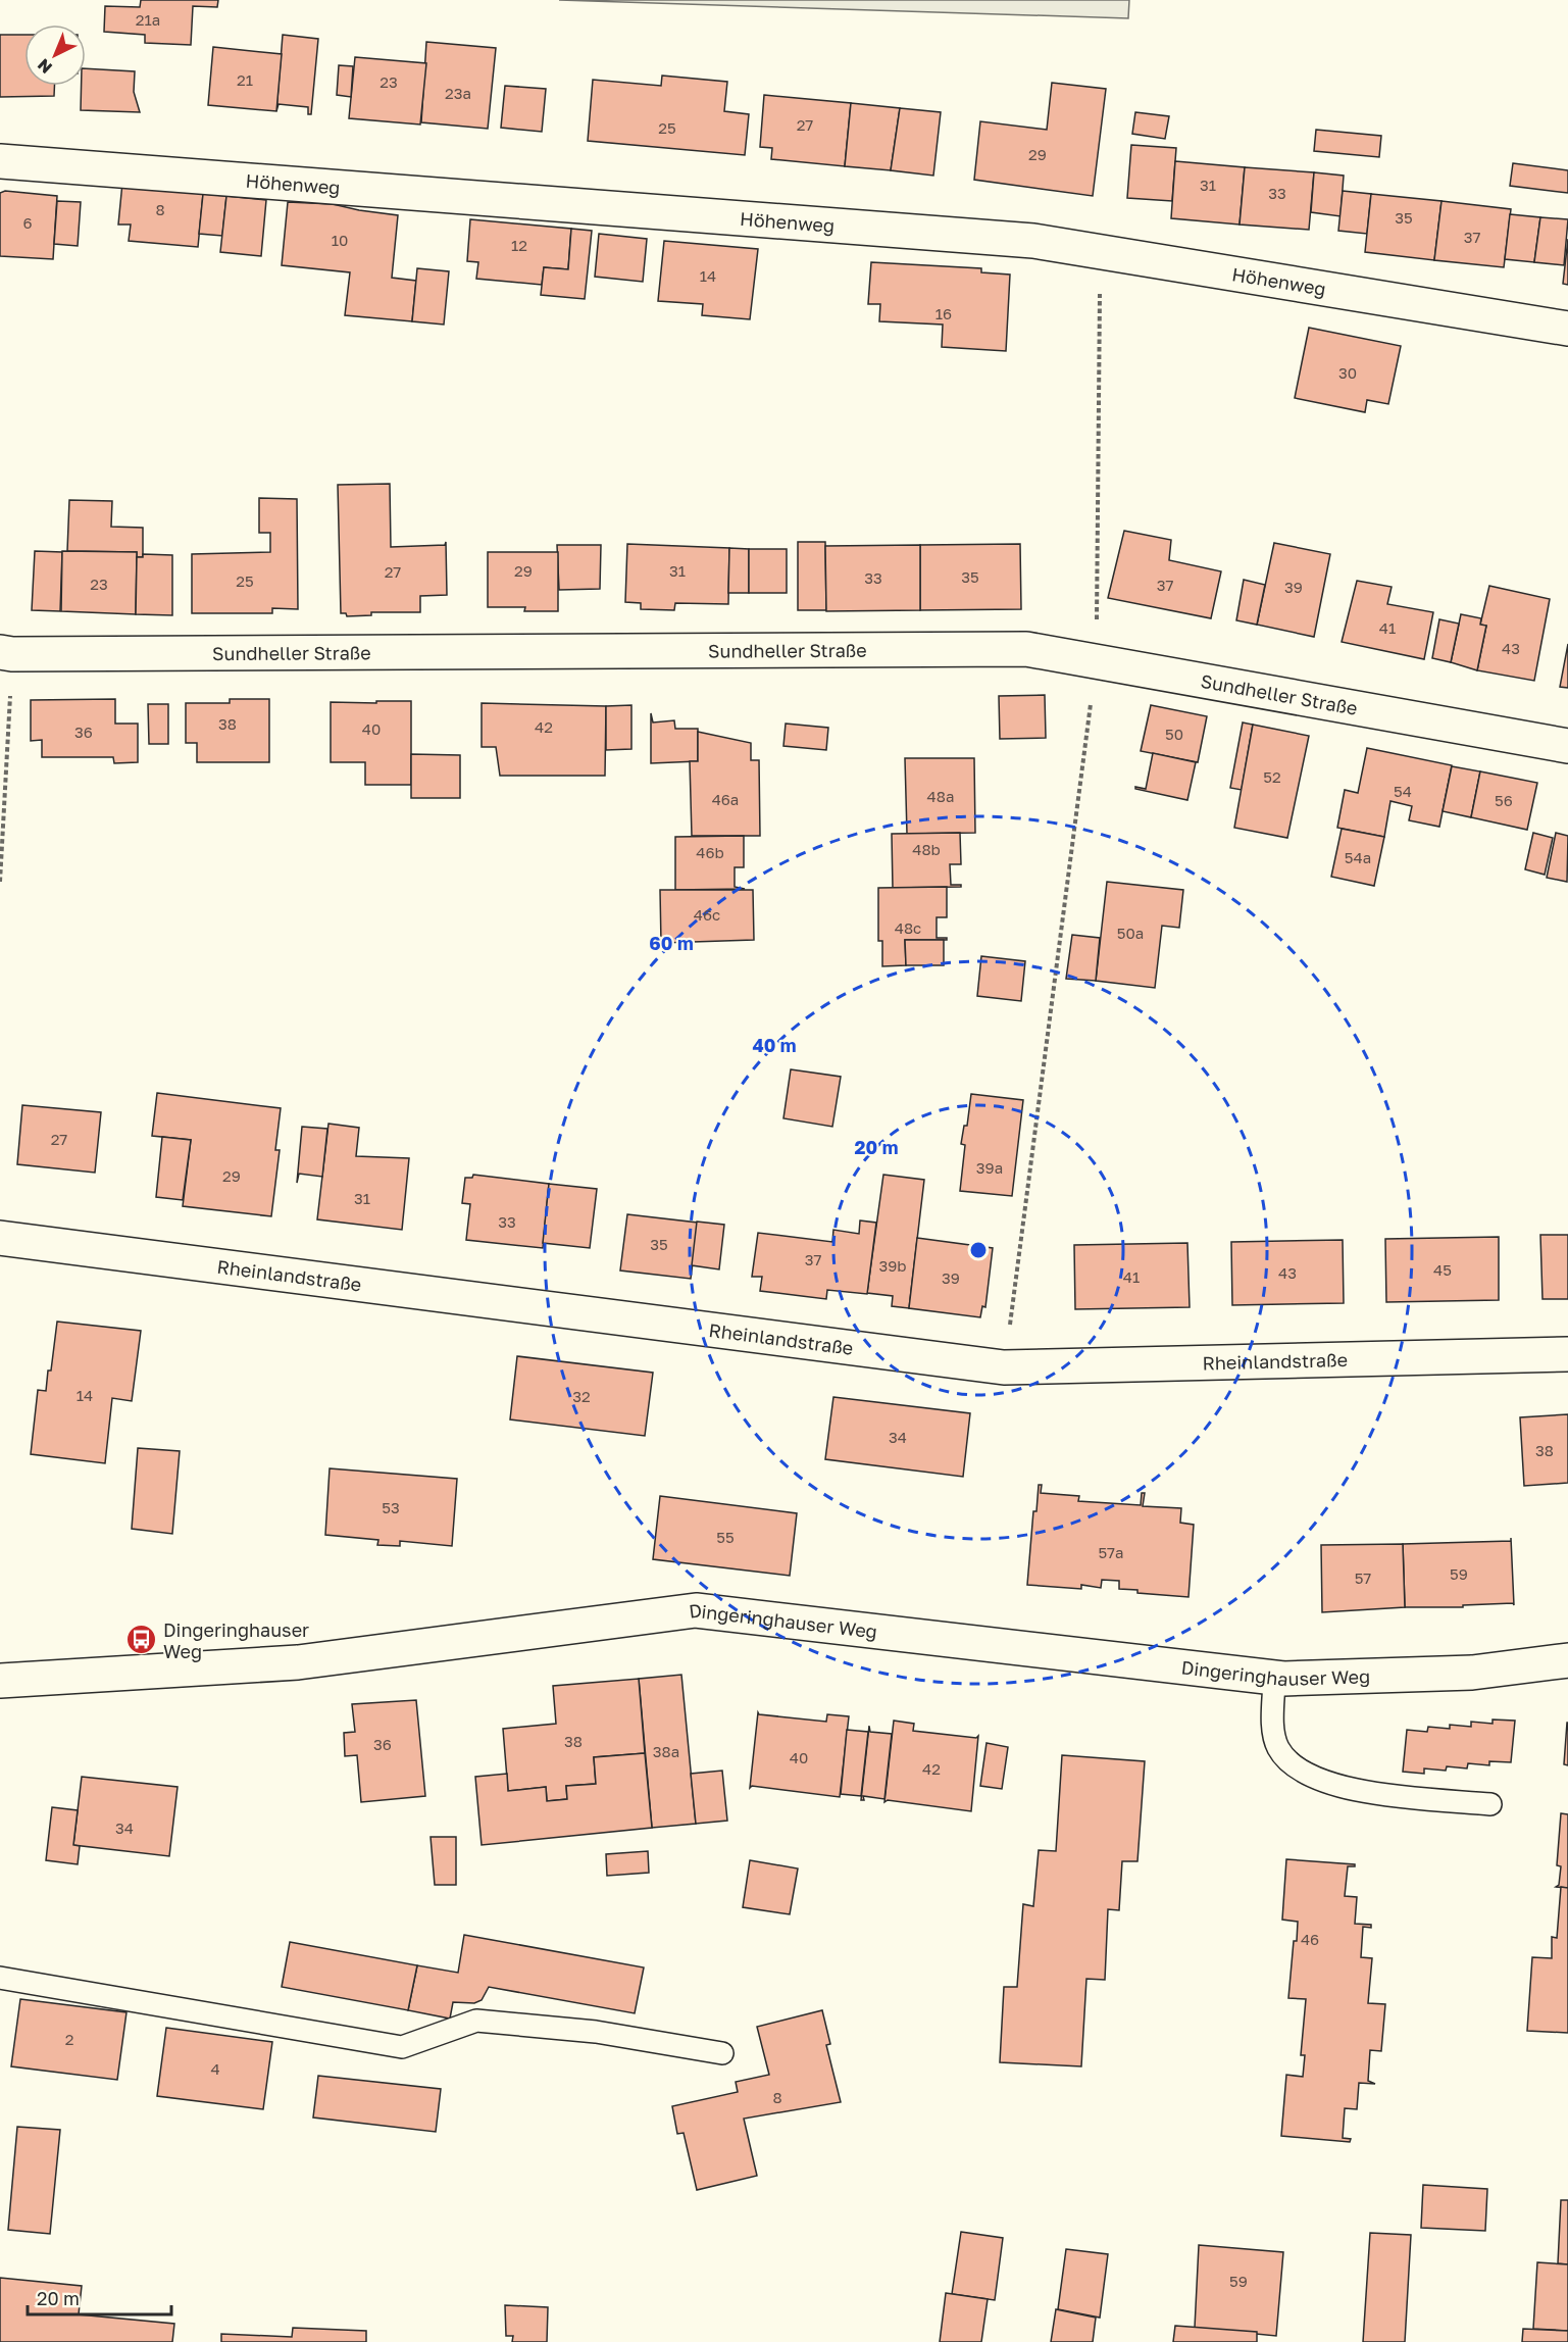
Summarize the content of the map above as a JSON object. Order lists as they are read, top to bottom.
{
  "streets": {
    "street": [
      "Höhenweg",
      "Sundheller Straße",
      "Rheinlandstraße",
      "Dingeringhauser Weg"
    ]
  },
  "places": {
    "bus stop": ["Dingeringhauser Weg"]
  },
  "house_numbers": [
    "21a",
    "21",
    "23",
    "23a",
    "27",
    "25",
    "29",
    "31",
    "33",
    "8",
    "35",
    "6",
    "37",
    "10",
    "12",
    "14",
    "16",
    "30",
    "29",
    "31",
    "27",
    "35",
    "33",
    "25",
    "23",
    "37",
    "39",
    "41",
    "43",
    "38",
    "42",
    "40",
    "36",
    "50",
    "52",
    "54",
    "48a",
    "46a",
    "56",
    "48b",
    "46b",
    "54a",
    "46c",
    "48c",
    "50a",
    "27",
    "39a",
    "29",
    "31",
    "33",
    "35",
    "37",
    "39b",
    "45",
    "43",
    "41",
    "39",
    "14",
    "32",
    "34",
    "38",
    "53",
    "55",
    "57a",
    "59",
    "57",
    "38",
    "36",
    "38a",
    "40",
    "42",
    "34",
    "46",
    "2",
    "4",
    "8",
    "59"
  ],
  "scale_bar": "20 m",
  "north": "bottom left",
  "rings": ["60 m", "40 m", "20 m"]
}
